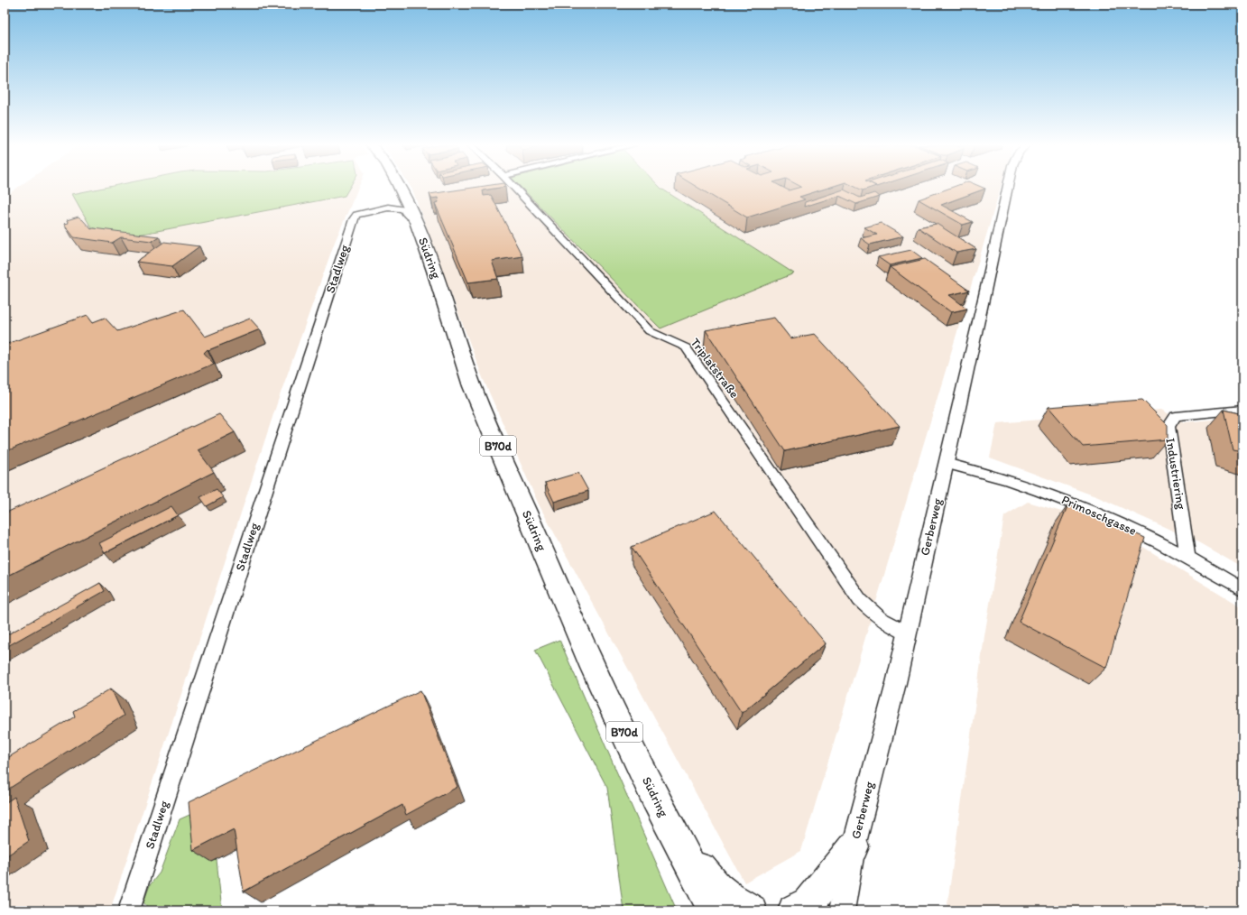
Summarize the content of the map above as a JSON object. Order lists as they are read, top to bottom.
{
  "streets": {
    "main road": ["Südring", "B70d"],
    "street": [
      "Stadlweg",
      "Triplatstraße",
      "Industriering",
      "Primoschgasse",
      "Gerberweg"
    ]
  },
  "crossings": [
    ["Südring", "Stadlweg"],
    ["Triplatstraße", "Gerberweg"],
    ["Industriering", "Primoschgasse"],
    ["Primoschgasse", "Gerberweg"]
  ]
}
